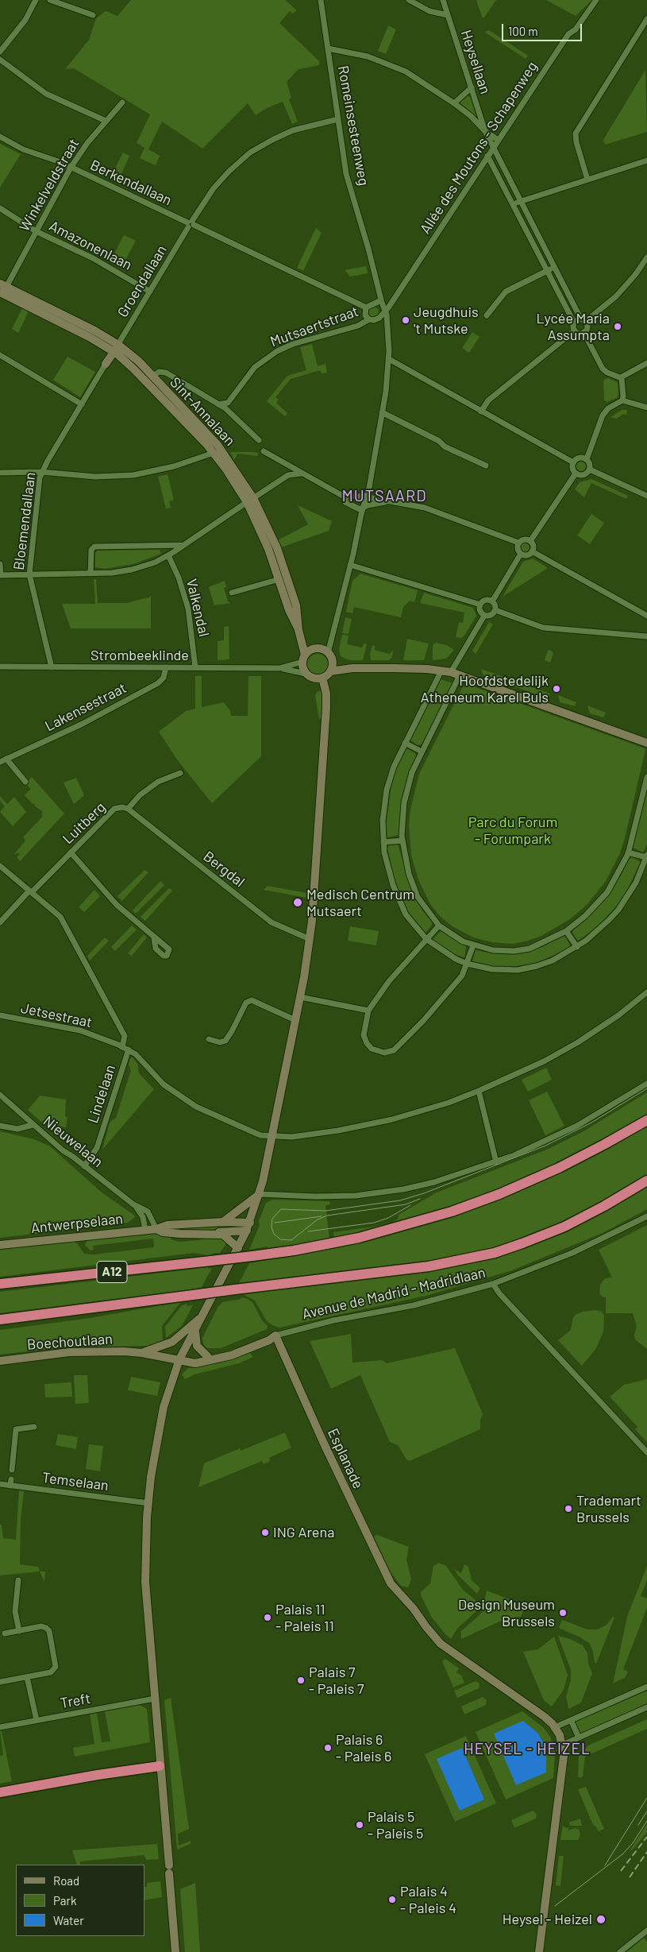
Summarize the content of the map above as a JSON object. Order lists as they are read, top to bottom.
{
  "streets": {
    "highway": ["A12"],
    "main road": [
      "Sint-Annalaan",
      "Bloemendallaan",
      "Antwerpselaan",
      "Avenue de Madrid - Madridlaan",
      "Boechoutlaan",
      "Esplanade"
    ],
    "street": [
      "Heysellaan",
      "Romeinsesteenweg",
      "Allée des Moutons - Schapenweg",
      "Berkendallaan",
      "Winkelveldstraat",
      "Amazonenlaan",
      "Groendallaan",
      "Mutsaertstraat",
      "Valkendal",
      "Strombeeklinde",
      "Lakensestraat",
      "Luitberg",
      "Bergdal",
      "Jetsestraat",
      "Lindelaan",
      "Nieuwelaan",
      "Temselaan",
      "Treft"
    ]
  },
  "crossings": [
    ["Romeinsesteenweg", "Allée des Moutons - Schapenweg"],
    ["Romeinsesteenweg", "Groendallaan"],
    ["Romeinsesteenweg", "Sint-Annalaan"],
    ["Romeinsesteenweg", "Strombeeklinde"],
    ["Berkendallaan", "Winkelveldstraat"],
    ["Berkendallaan", "Groendallaan"],
    ["Winkelveldstraat", "Amazonenlaan"],
    ["Winkelveldstraat", "Sint-Annalaan"],
    ["Amazonenlaan", "Groendallaan"],
    ["Groendallaan", "Sint-Annalaan"],
    ["Groendallaan", "Bloemendallaan"],
    ["Sint-Annalaan", "Bloemendallaan"],
    ["Sint-Annalaan", "Strombeeklinde"],
    ["Bloemendallaan", "Strombeeklinde"],
    ["Valkendal", "Strombeeklinde"],
    ["Strombeeklinde", "Lakensestraat"],
    ["Luitberg", "Bergdal"],
    ["Jetsestraat", "Lindelaan"],
    ["Lindelaan", "Nieuwelaan"],
    ["Nieuwelaan", "Antwerpselaan"],
    ["Avenue de Madrid - Madridlaan", "Boechoutlaan"],
    ["Avenue de Madrid - Madridlaan", "Esplanade"]
  ],
  "districts": ["MUTSAARD", "HEYSEL - HEIZEL"],
  "parks": ["Parc du Forum - Forumpark"],
  "places": [
    "Jeugdhuis 't Mutske",
    "Lycée Maria Assumpta",
    "Hoofdstedelijk Atheneum Karel Buls",
    "Medisch Centrum Mutsaert",
    "Trademart Brussels",
    "ING Arena",
    "Design Museum Brussels",
    "Palais 11 - Paleis 11",
    "Palais 7 - Paleis 7",
    "Palais 6 - Paleis 6",
    "Palais 5 - Paleis 5",
    "Palais 4 - Paleis 4",
    "Heysel - Heizel"
  ],
  "legend": ["Road", "Park", "Water"],
  "scale_bar": "100 m"
}
